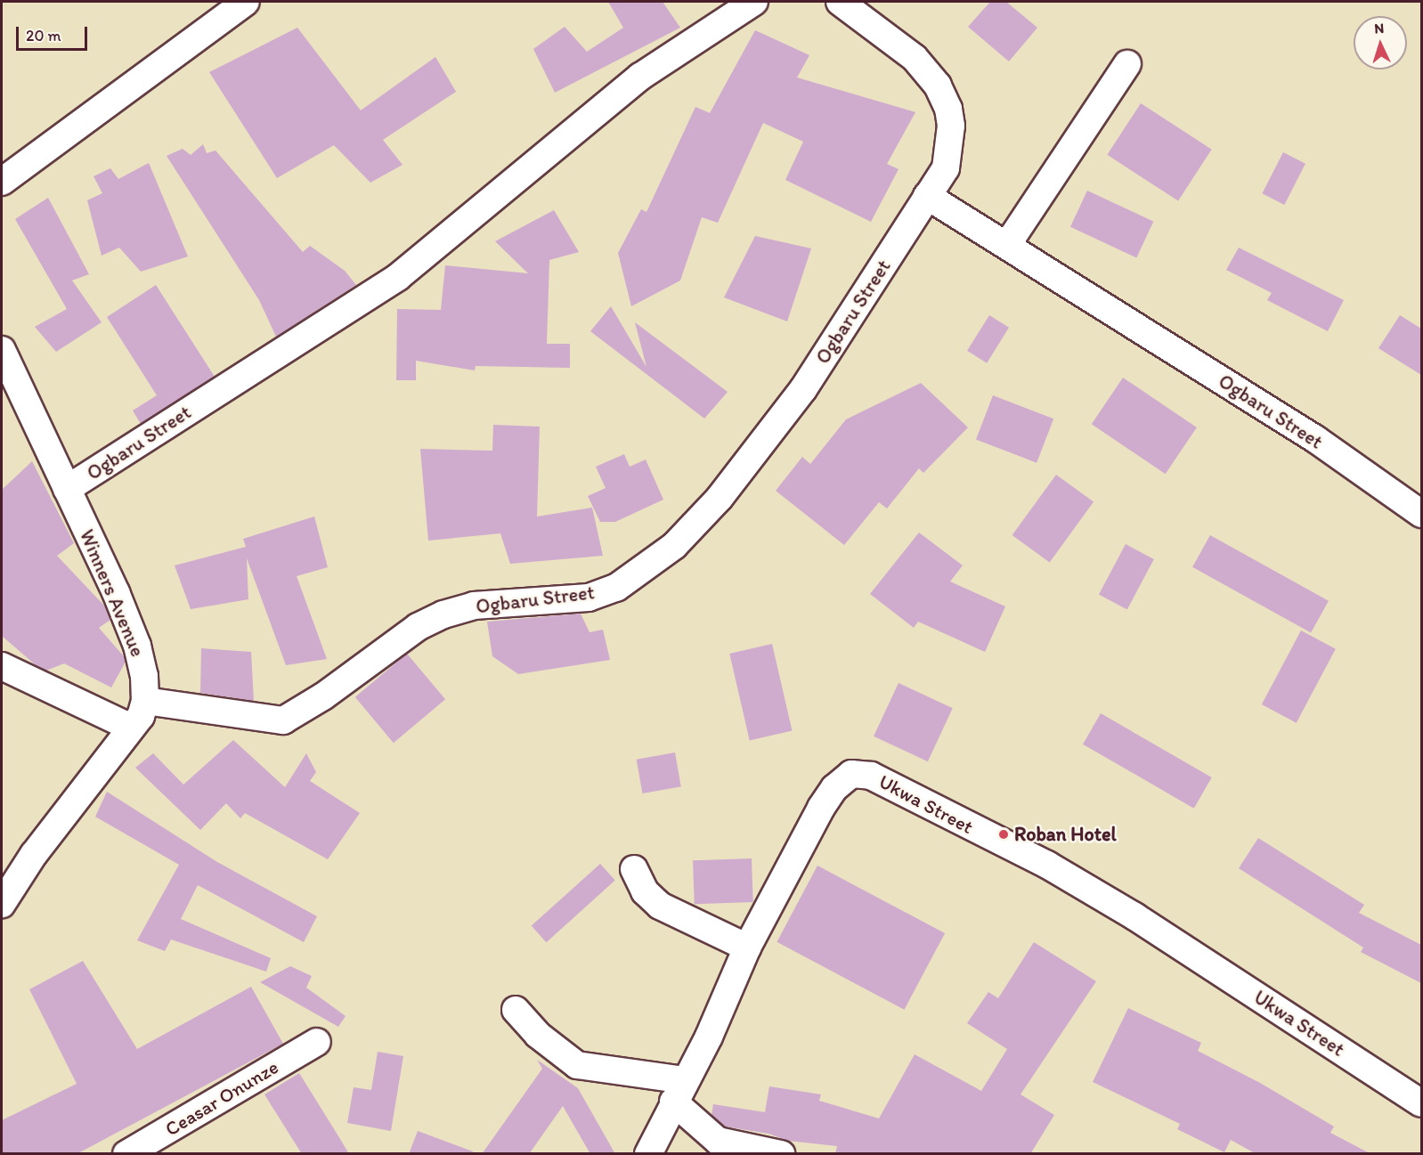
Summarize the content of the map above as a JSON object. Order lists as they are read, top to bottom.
{
  "streets": {
    "street": [
      "Ogbaru Street",
      "Winners Avenue",
      "Ukwa Street",
      "Ceasar Onunze"
    ]
  },
  "crossings": [
    ["Ogbaru Street", "Winners Avenue"]
  ],
  "places": ["Roban Hotel"],
  "scale_bar": "20 m",
  "north": "top"
}
